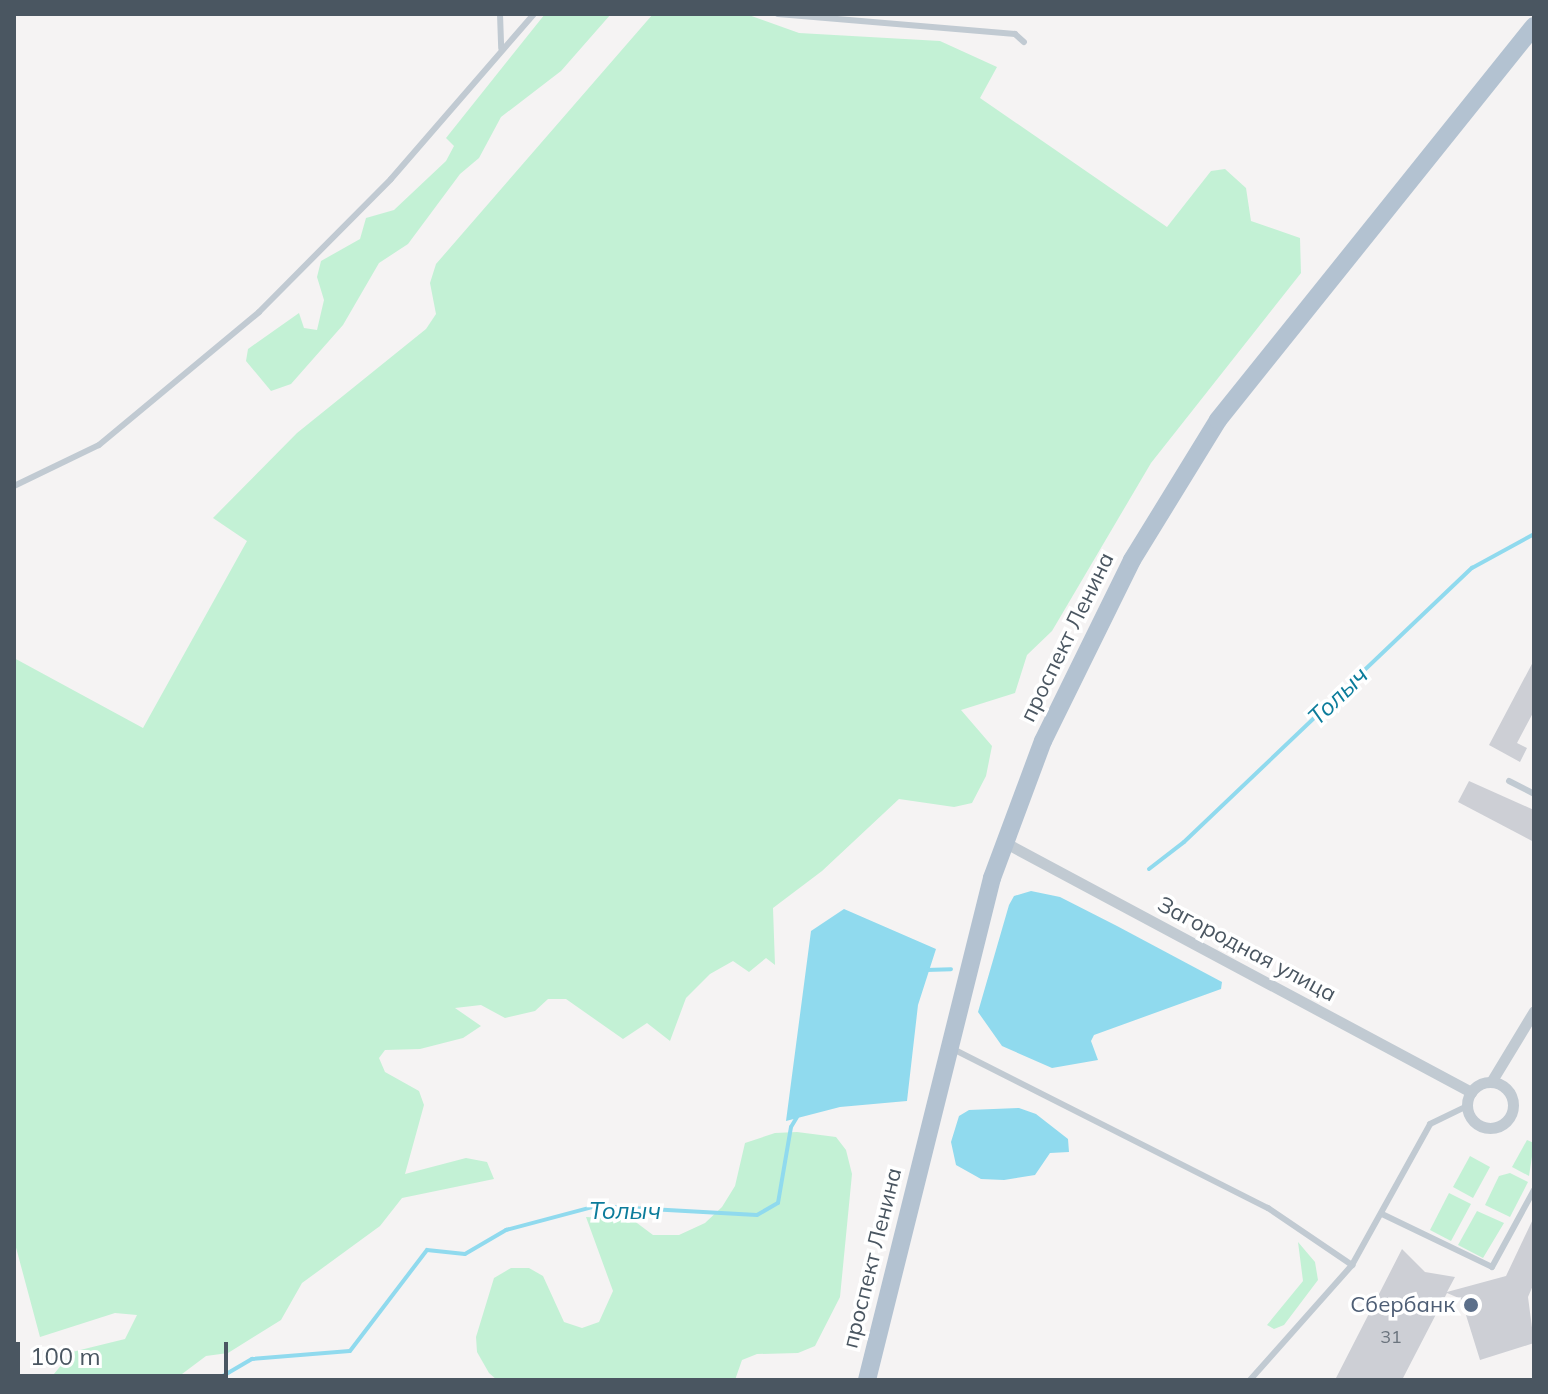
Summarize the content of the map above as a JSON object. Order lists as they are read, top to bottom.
{
  "streets": {
    "main road": ["проспект Ленина"],
    "street": ["Загородная улица"]
  },
  "crossings": [
    ["проспект Ленина", "Загородная улица"]
  ],
  "water": ["Толыч"],
  "places": ["Сбербанк"],
  "house_numbers": ["31"],
  "scale_bar": "100 m"
}
